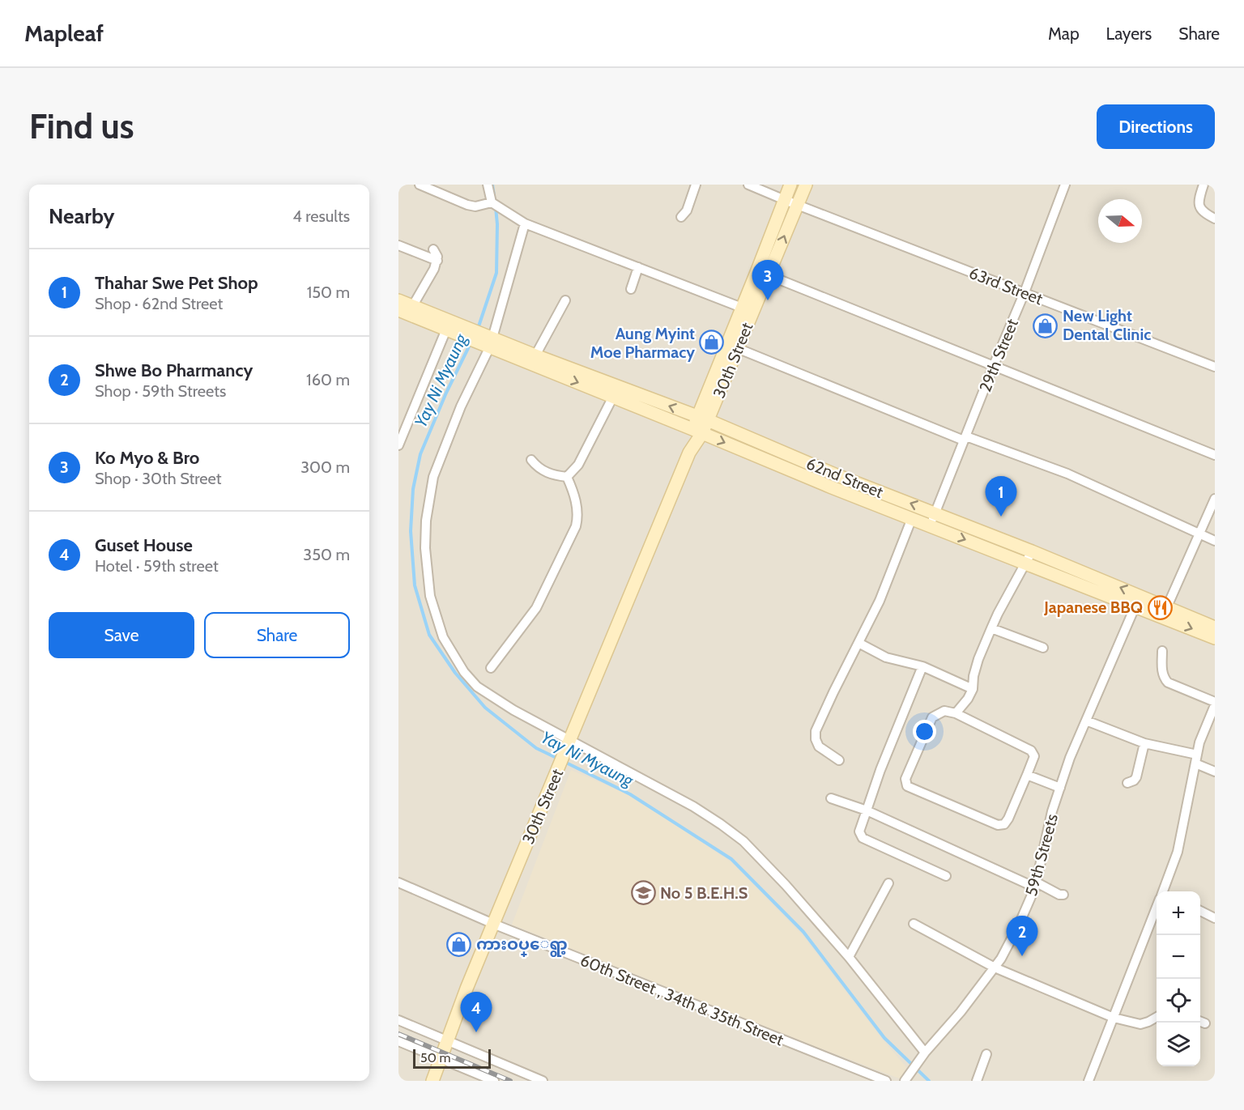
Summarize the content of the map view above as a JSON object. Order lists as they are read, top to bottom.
{
  "streets": {
    "main road": ["30th Street", "62nd Street"],
    "street": [
      "63rd Street",
      "29th Street",
      "59th Streets",
      "60th Street , 34th & 35th Street"
    ]
  },
  "crossings": [
    ["63rd Street", "29th Street"],
    ["63rd Street", "30th Street"],
    ["29th Street", "62nd Street"],
    ["30th Street", "62nd Street"],
    ["30th Street", "60th Street , 34th & 35th Street"],
    ["62nd Street", "59th Streets"]
  ],
  "water": ["Yay Ni Myaung"],
  "places": {
    "shop": ["New Light Dental Clinic", "Aung Myint Moe Pharmacy", "ကားဝပ္ေရွာ့"],
    "restaurant": ["Japanese BBQ"],
    "school or university": ["No 5 B.E.H.S"]
  },
  "scale_bar": "50 m",
  "north": "right",
  "page": {
    "header": "Mapleaf",
    "nav": ["Map", "Layers", "Share"],
    "buttons": [
      "Directions",
      ["Save", "Share"]
    ],
    "title": "Find us",
    "heading": ["Nearby", "4 results"],
    "list": [
      {
        "mark": "1",
        "name": "Thahar Swe Pet Shop",
        "note": "Shop · 62nd Street",
        "value": "150 m"
      },
      {
        "mark": "2",
        "name": "Shwe Bo Pharmancy",
        "note": "Shop · 59th Streets",
        "value": "160 m"
      },
      {
        "mark": "3",
        "name": "Ko Myo & Bro",
        "note": "Shop · 30th Street",
        "value": "300 m"
      },
      {
        "mark": "4",
        "name": "Guset House",
        "note": "Hotel · 59th street",
        "value": "350 m"
      }
    ],
    "pins": [
      "3",
      "1",
      "2",
      "4"
    ],
    "map_buttons": ["+", "−"],
    "scale": "50 m"
  }
}
